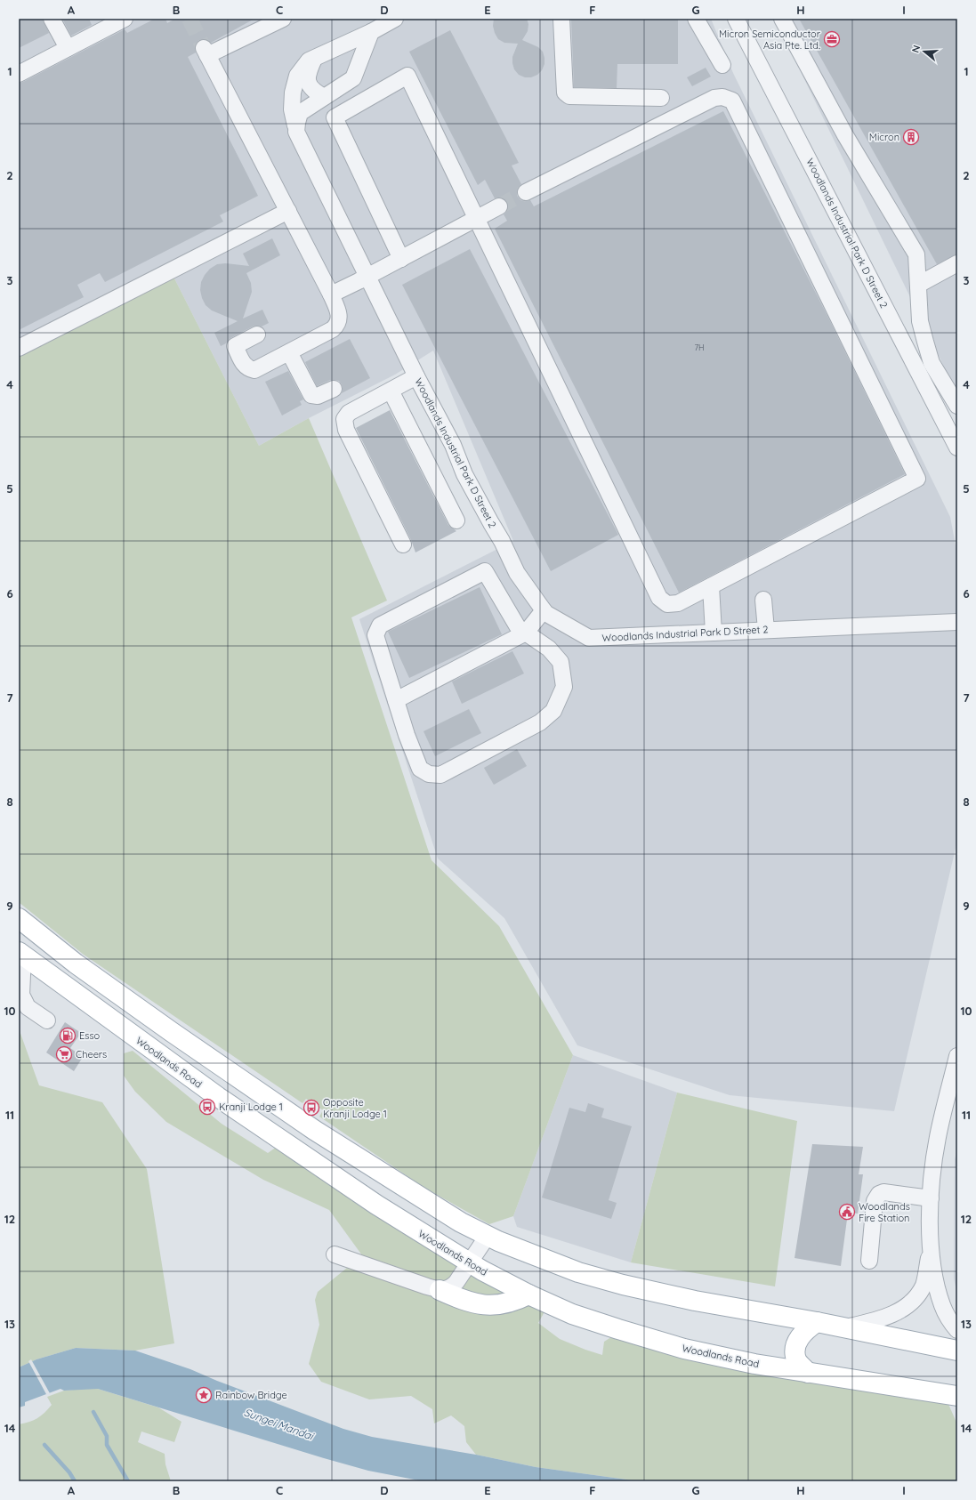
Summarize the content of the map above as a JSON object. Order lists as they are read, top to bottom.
{
  "streets": {
    "main road": ["Woodlands Road"],
    "street": ["Woodlands Industrial Park D Street 2"]
  },
  "water": ["Sungei Mandai"],
  "places": {
    "office": ["Micron Semiconductor Asia Pte. Ltd."],
    "building": ["Micron"],
    "fuel station": ["Esso"],
    "supermarket": ["Cheers"],
    "bus stop": ["Kranji Lodge 1", "Opposite Kranji Lodge 1"],
    "public building": ["Woodlands Fire Station"],
    "place": ["Rainbow Bridge"]
  },
  "house_numbers": ["7H"],
  "north": "left",
  "grid": {
    "columns": [
      "A",
      "B",
      "C",
      "D",
      "E",
      "F",
      "G",
      "H",
      "I"
    ],
    "rows": [
      "1",
      "2",
      "3",
      "4",
      "5",
      "6",
      "7",
      "8",
      "9",
      "10",
      "11",
      "12",
      "13",
      "14"
    ]
  }
}
